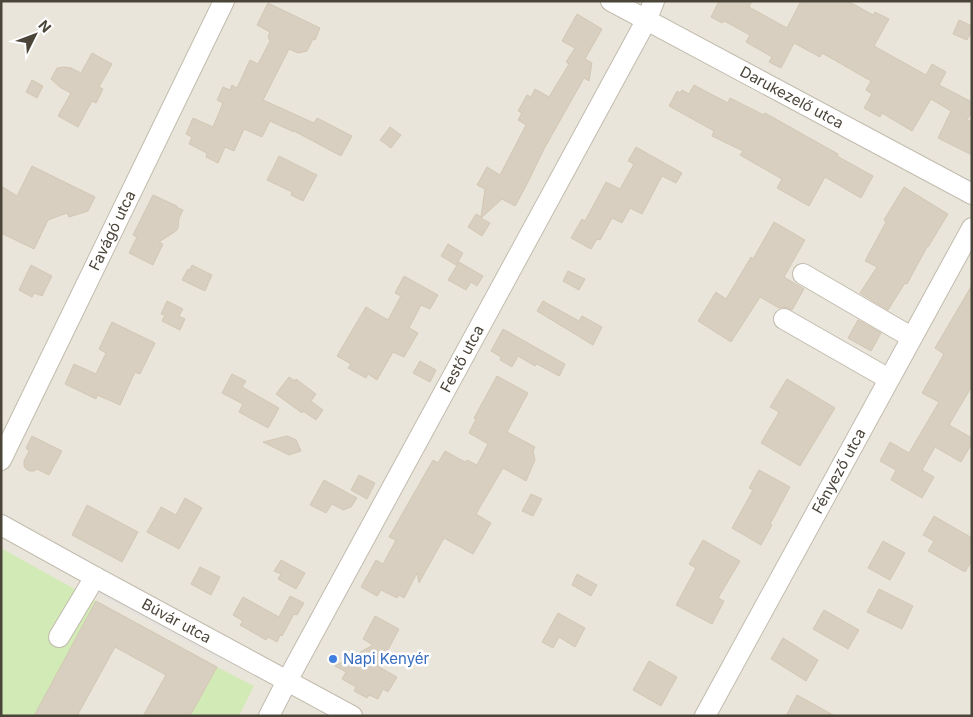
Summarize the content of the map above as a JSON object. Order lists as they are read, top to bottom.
{
  "streets": {
    "street": [
      "Darukezelő utca",
      "Favágó utca",
      "Festő utca",
      "Fényező utca",
      "Búvár utca"
    ]
  },
  "crossings": [
    ["Darukezelő utca", "Festő utca"],
    ["Festő utca", "Búvár utca"]
  ],
  "places": ["Napi Kenyér"],
  "north": "top right"
}
